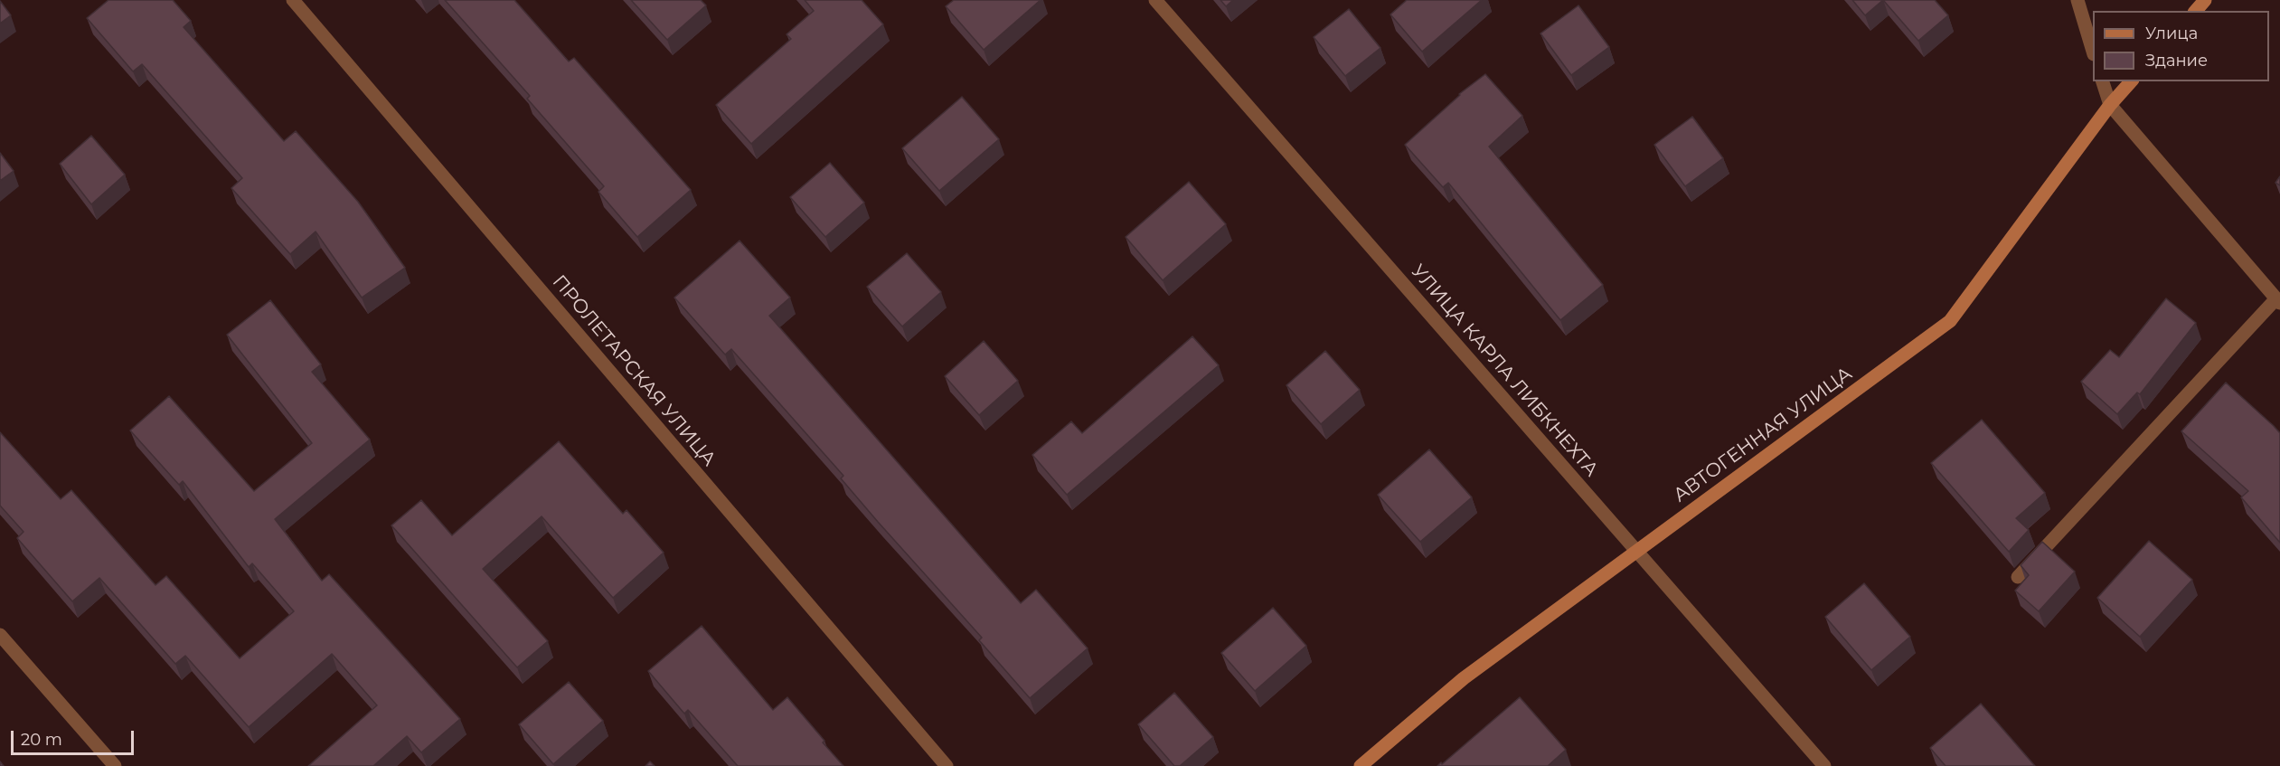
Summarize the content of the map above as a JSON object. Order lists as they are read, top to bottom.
{
  "streets": {
    "street": ["ПРОЛЕТАРСКАЯ УЛИЦА", "УЛИЦА КАРЛА ЛИБКНЕХТА", "АВТОГЕННАЯ УЛИЦА"]
  },
  "crossings": [
    ["УЛИЦА КАРЛА ЛИБКНЕХТА", "АВТОГЕННАЯ УЛИЦА"]
  ],
  "legend": ["Улица", "Здание"],
  "scale_bar": "20 m"
}
